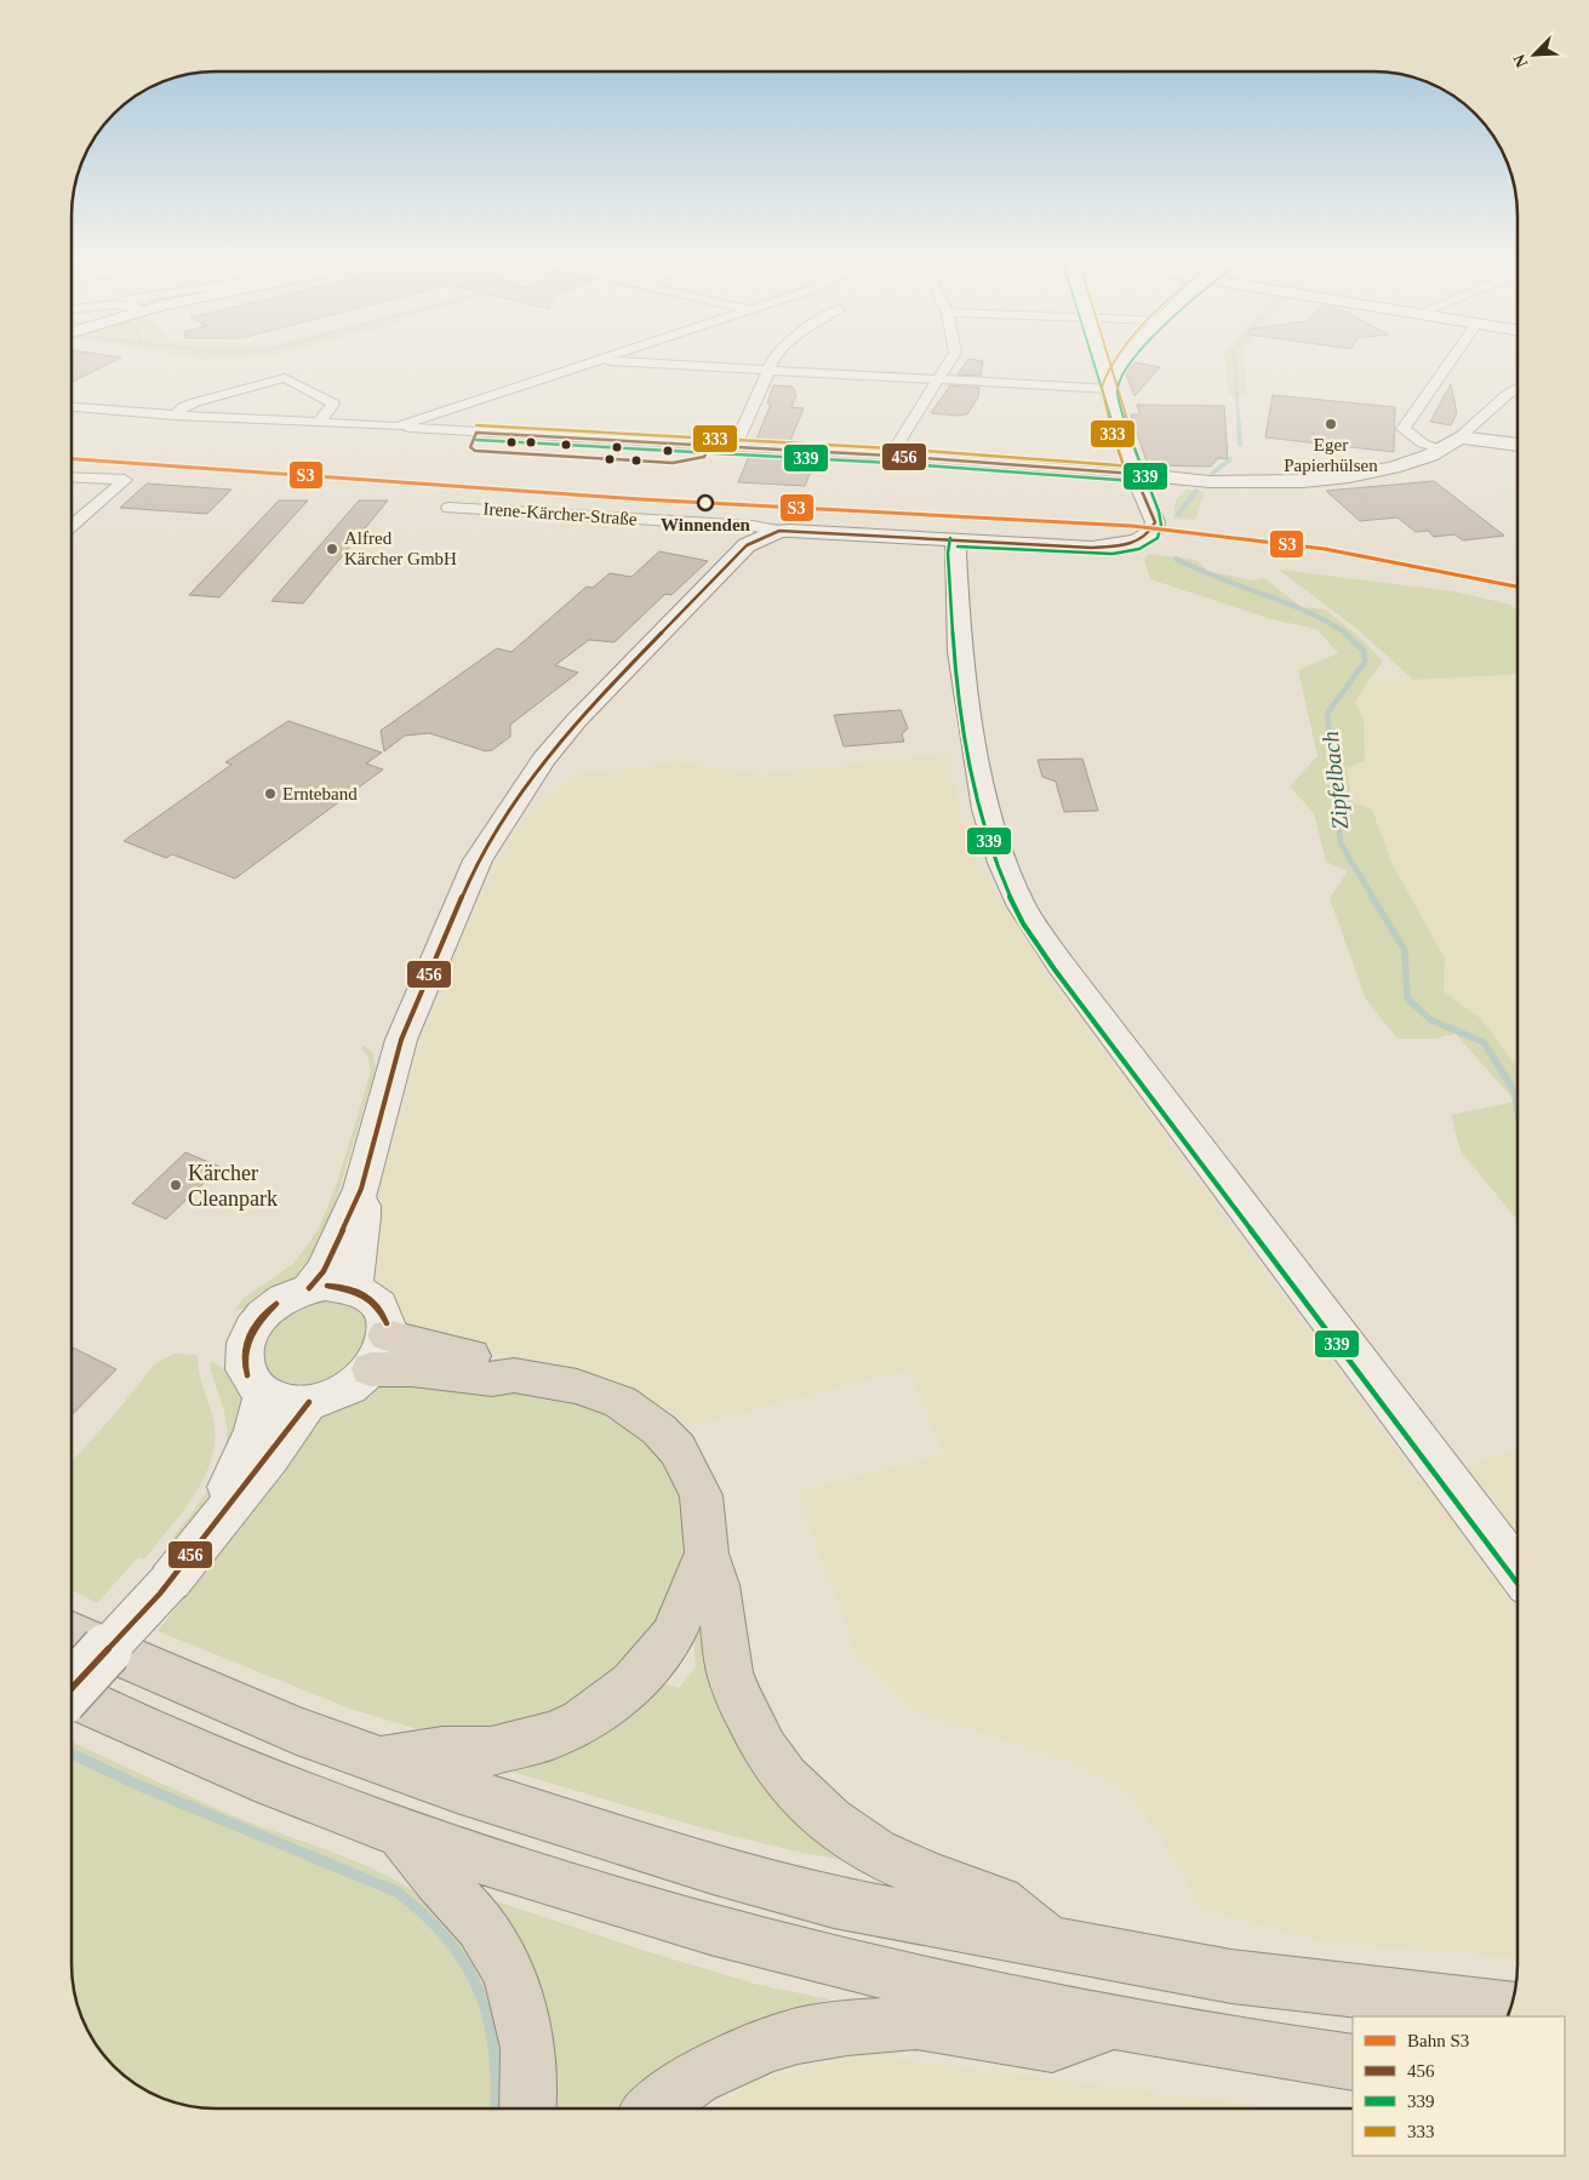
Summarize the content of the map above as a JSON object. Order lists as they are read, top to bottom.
{
  "streets": {
    "street": ["Irene-Kärcher-Straße"]
  },
  "water": ["Zipfelbach"],
  "places": [
    "Eger Papierhülsen",
    "Winnenden",
    "Alfred Kärcher GmbH",
    "Ernteband",
    "Kärcher Cleanpark"
  ],
  "lines": [
    "transit line 339",
    "transit line 333",
    "transit line 456",
    "rail line S3"
  ],
  "legend": [
    "Bahn S3",
    "456",
    "339",
    "333"
  ],
  "north": "bottom left"
}
